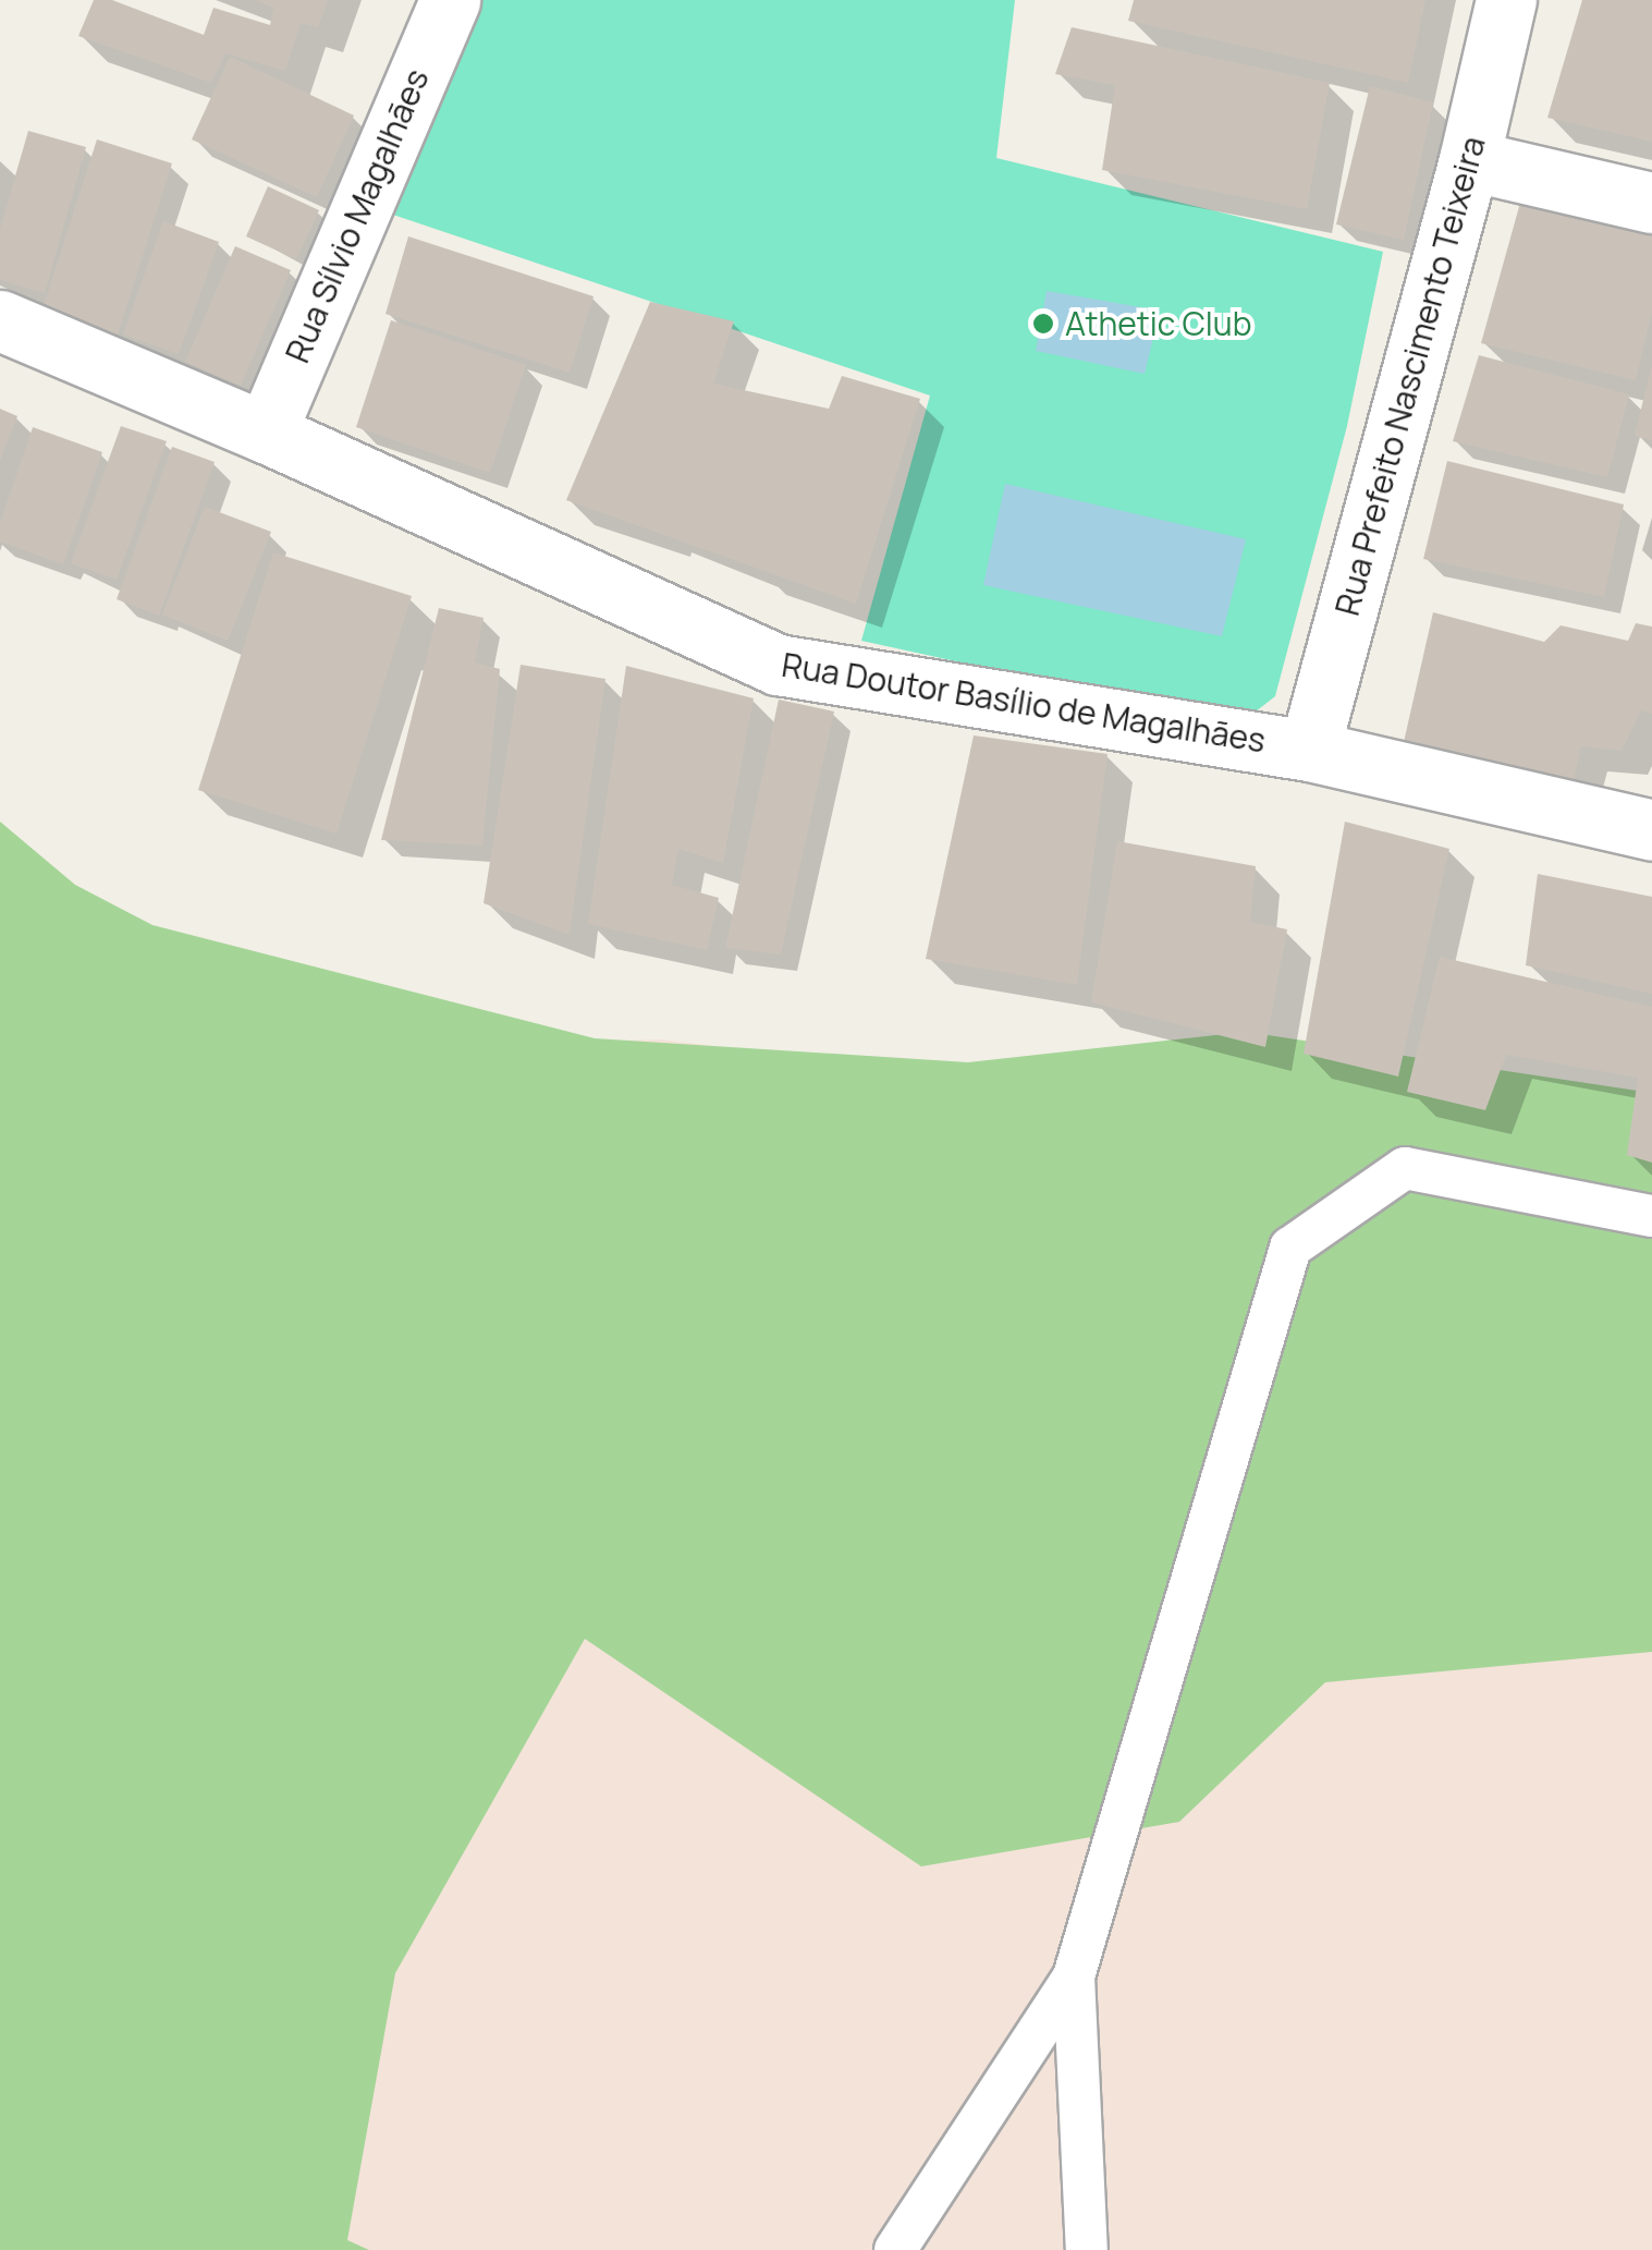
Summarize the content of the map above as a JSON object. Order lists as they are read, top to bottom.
{
  "streets": {
    "street": ["Rua Sílvio Magalhães", "Rua Prefeito Nascimento Teixeira", "Rua Doutor Basílio de Magalhães"]
  },
  "crossings": [
    ["Rua Sílvio Magalhães", "Rua Doutor Basílio de Magalhães"],
    ["Rua Prefeito Nascimento Teixeira", "Rua Doutor Basílio de Magalhães"]
  ],
  "places": ["Athetic Club"]
}
